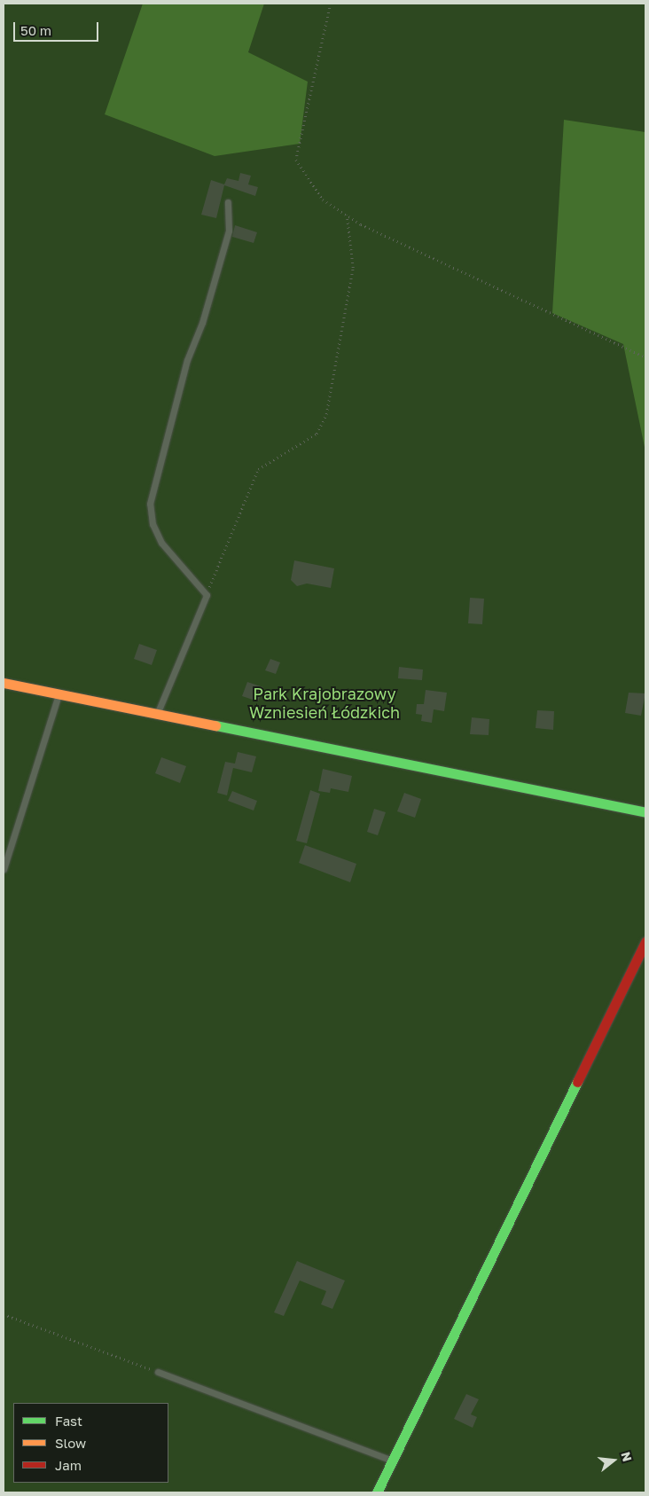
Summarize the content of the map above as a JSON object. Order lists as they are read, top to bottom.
{
  "parks": ["Park Krajobrazowy Wzniesień Łódzkich"],
  "legend": ["Fast", "Slow", "Jam"],
  "scale_bar": "50 m",
  "north": "right"
}
